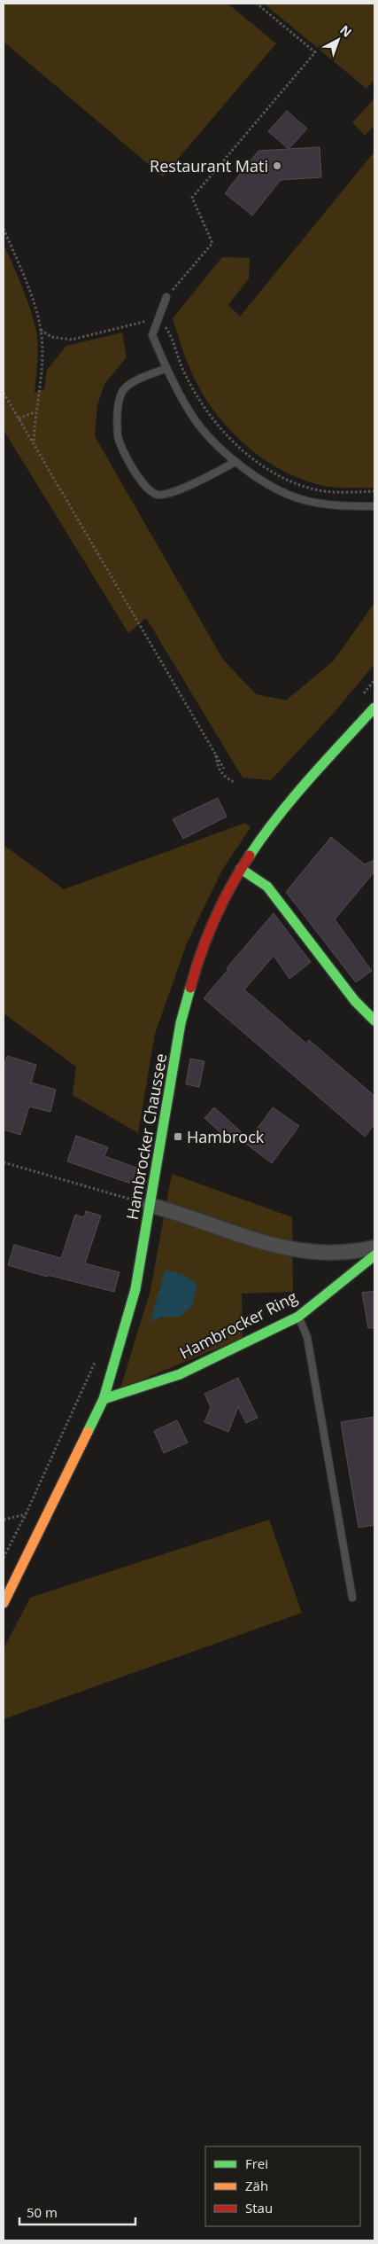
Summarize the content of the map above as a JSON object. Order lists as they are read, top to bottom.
{
  "streets": {
    "street": ["Hambrocker Chaussee", "Hambrocker Ring"]
  },
  "crossings": [
    ["Hambrocker Chaussee", "Hambrocker Ring"]
  ],
  "places": {
    "other": ["Restaurant Mati"],
    "transit": ["Hambrock"]
  },
  "legend": ["Frei", "Zäh", "Stau"],
  "scale_bar": "50 m",
  "north": "top right"
}
